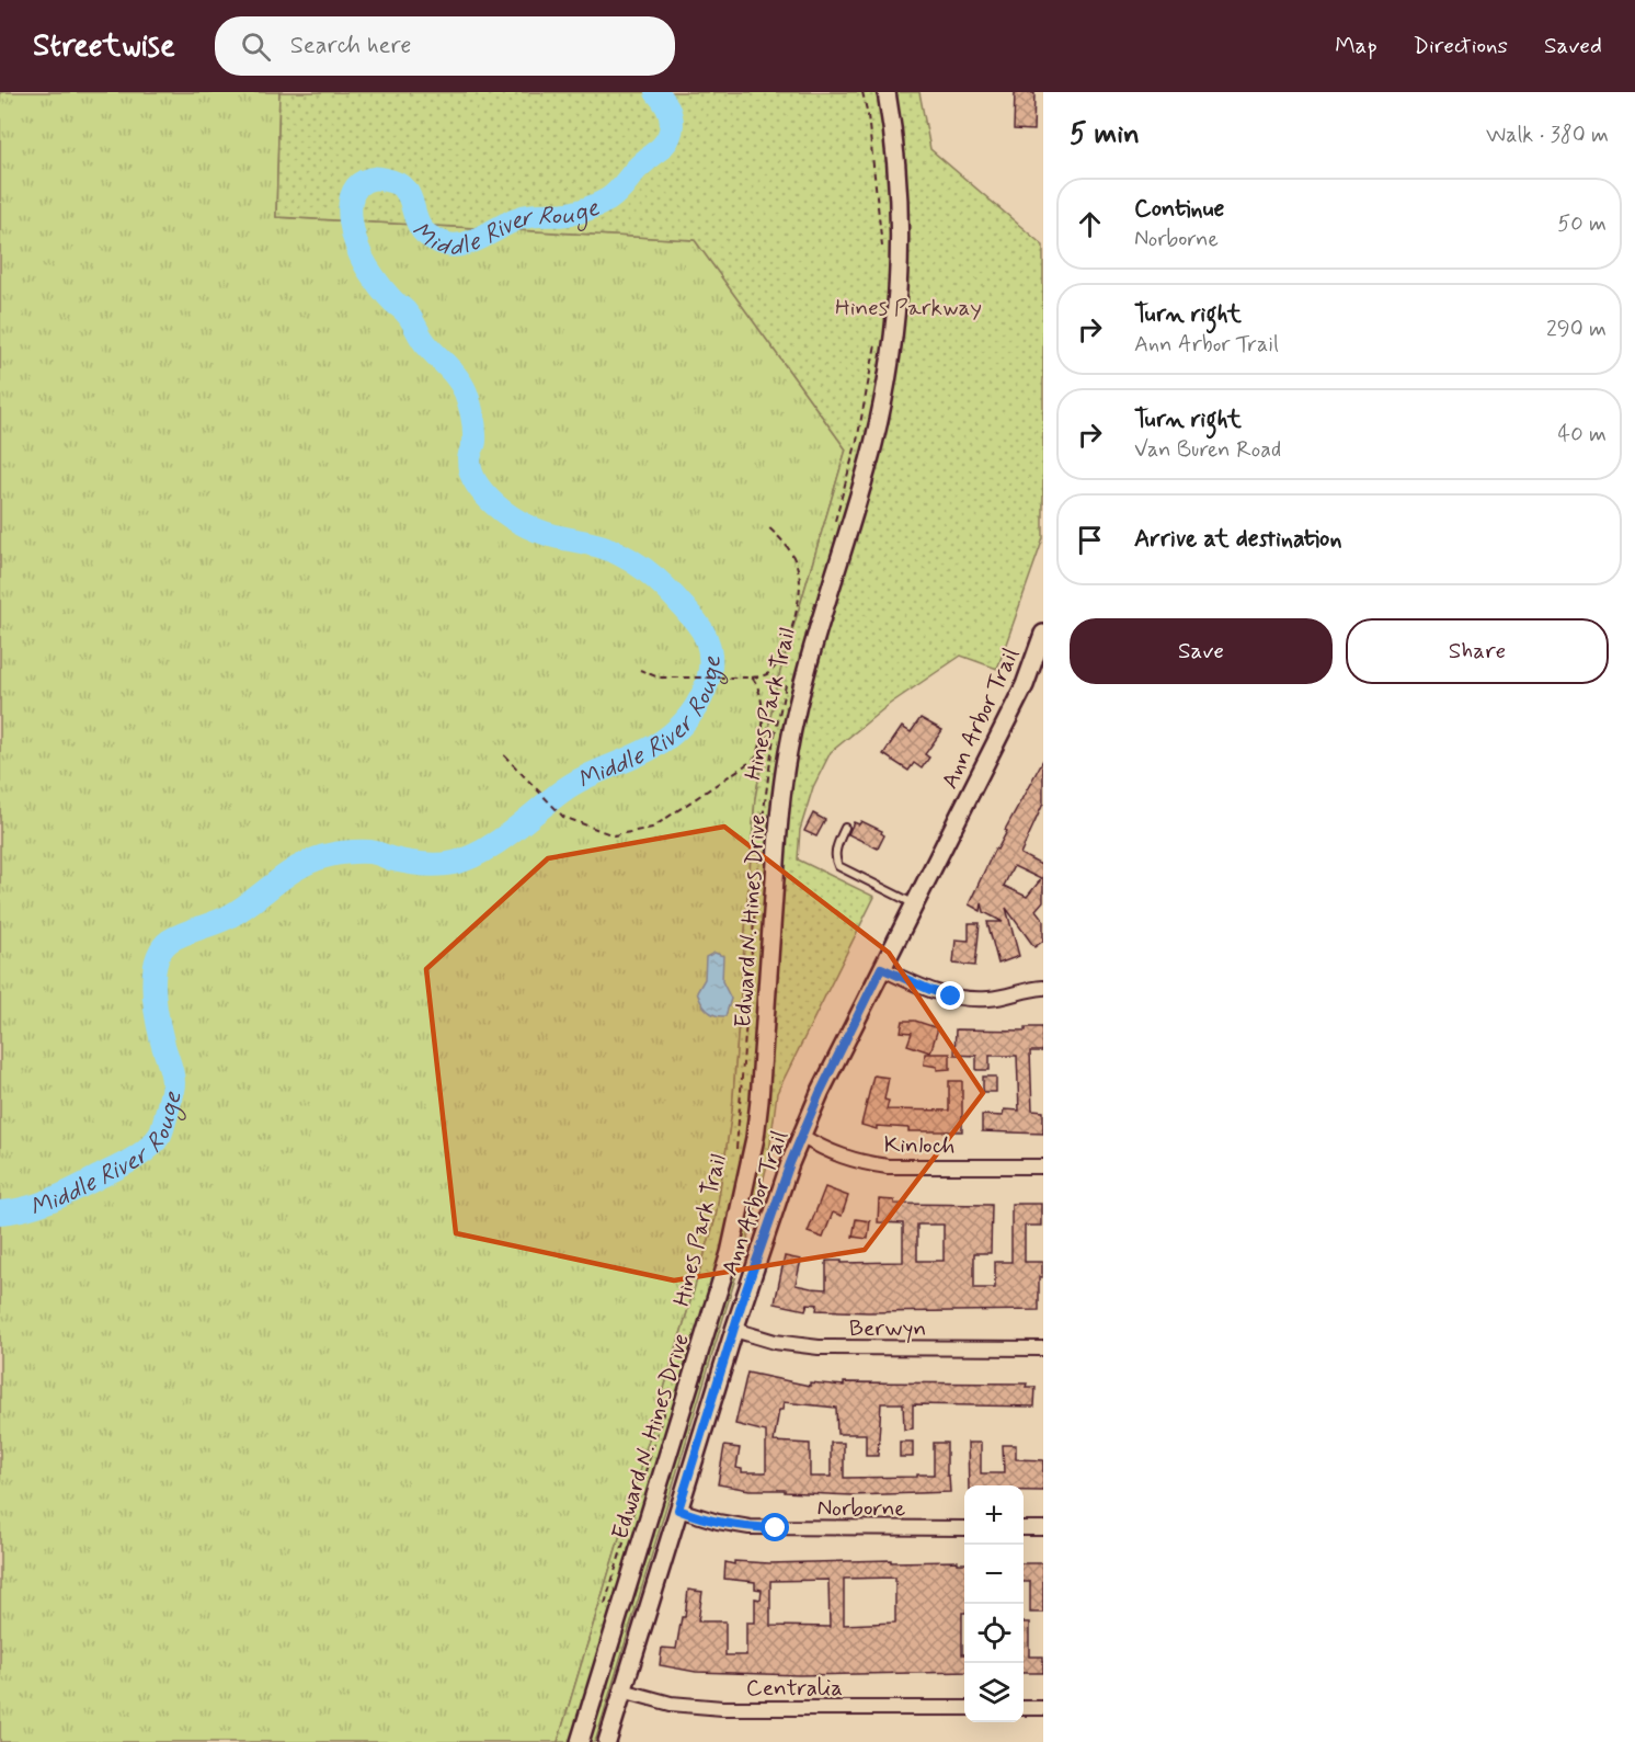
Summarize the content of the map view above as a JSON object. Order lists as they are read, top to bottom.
{
  "streets": {
    "street": [
      "Ann Arbor Trail",
      "Edward N. Hines Drive",
      "Kinloch",
      "Berwyn",
      "Norborne",
      "Centralia"
    ],
    "path": ["Hines Park Trail"]
  },
  "crossings": [
    ["Ann Arbor Trail", "Kinloch"],
    ["Ann Arbor Trail", "Berwyn"],
    ["Ann Arbor Trail", "Norborne"],
    ["Ann Arbor Trail", "Centralia"]
  ],
  "water": ["Middle River Rouge"],
  "parks": ["Hines Parkway"],
  "page": {
    "header": "Streetwise",
    "search": "Search here",
    "nav": ["Map", "Directions", "Saved"],
    "heading": ["5 min", "Walk · 380 m"],
    "list": [
      ["Continue", "Norborne", "50 m"],
      ["Turn right", "Ann Arbor Trail", "290 m"],
      ["Turn right", "Van Buren Road", "40 m"],
      "Arrive at destination"
    ],
    "buttons": ["Save", "Share"],
    "map_buttons": ["+", "−"]
  }
}
